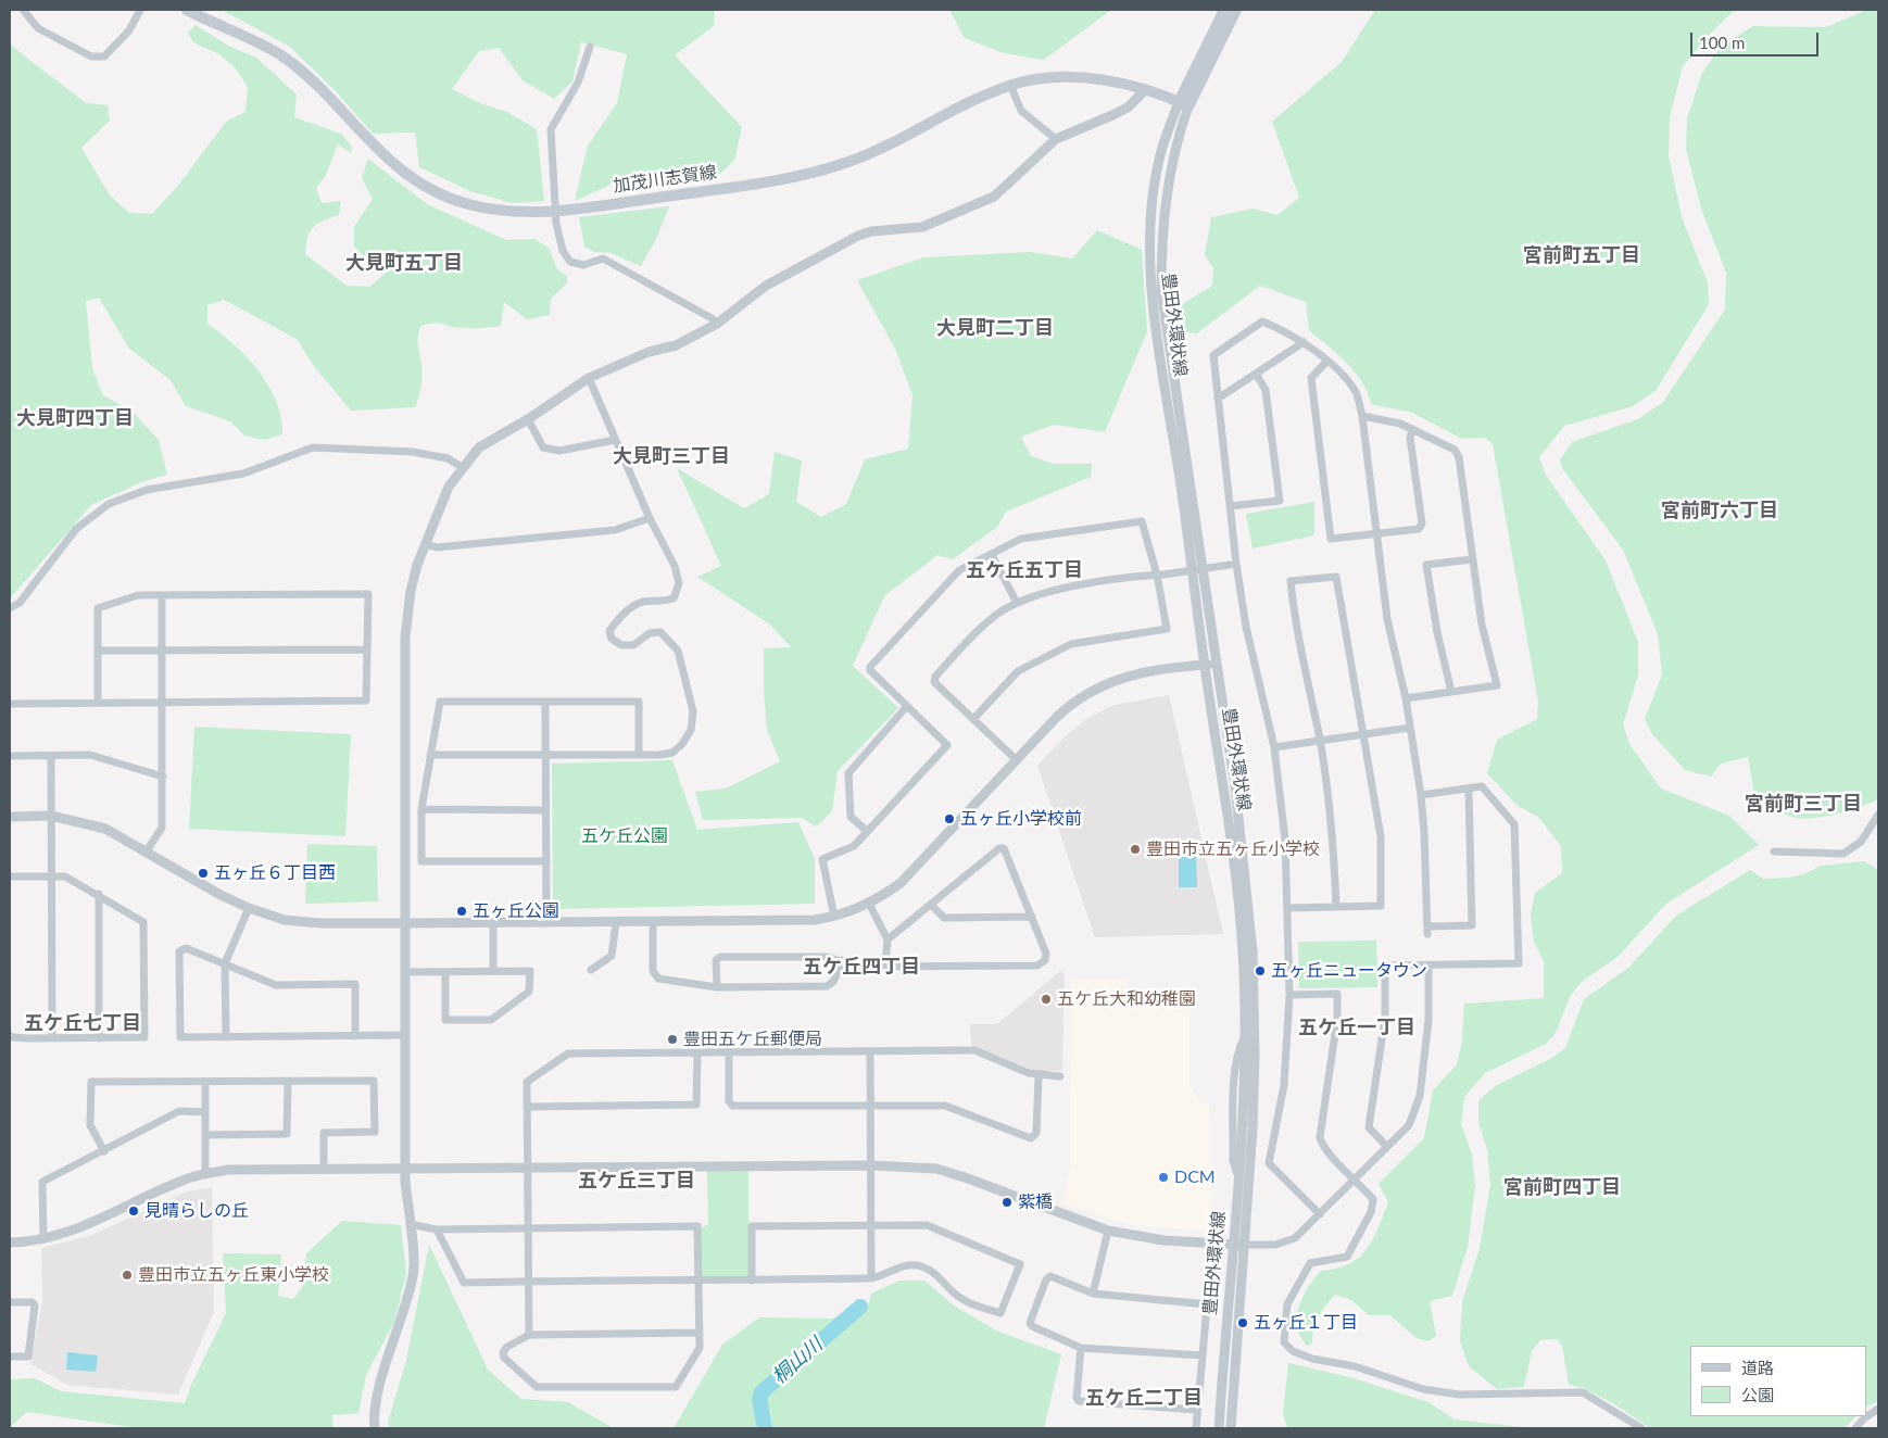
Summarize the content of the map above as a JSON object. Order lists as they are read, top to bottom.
{
  "streets": {
    "main road": ["加茂川志賀線"],
    "street": ["豊田外環状線"]
  },
  "crossings": [
    ["加茂川志賀線", "豊田外環状線"]
  ],
  "districts": [
    "宮前町五丁目",
    "大見町五丁目",
    "大見町二丁目",
    "大見町四丁目",
    "大見町三丁目",
    "宮前町六丁目",
    "五ケ丘五丁目",
    "宮前町三丁目",
    "五ケ丘四丁目",
    "五ケ丘七丁目",
    "五ケ丘一丁目",
    "五ケ丘三丁目",
    "宮前町四丁目",
    "五ケ丘二丁目"
  ],
  "water": ["桐山川"],
  "parks": ["五ケ丘公園"],
  "places": [
    "五ヶ丘小学校前",
    "豊田市立五ヶ丘小学校",
    "五ヶ丘６丁目西",
    "五ヶ丘公園",
    "五ヶ丘ニュータウン",
    "五ケ丘大和幼稚園",
    "豊田五ケ丘郵便局",
    "DCM",
    "紫橋",
    "見晴らしの丘",
    "豊田市立五ヶ丘東小学校",
    "五ヶ丘１丁目"
  ],
  "legend": ["道路", "公園"],
  "scale_bar": "100 m"
}
